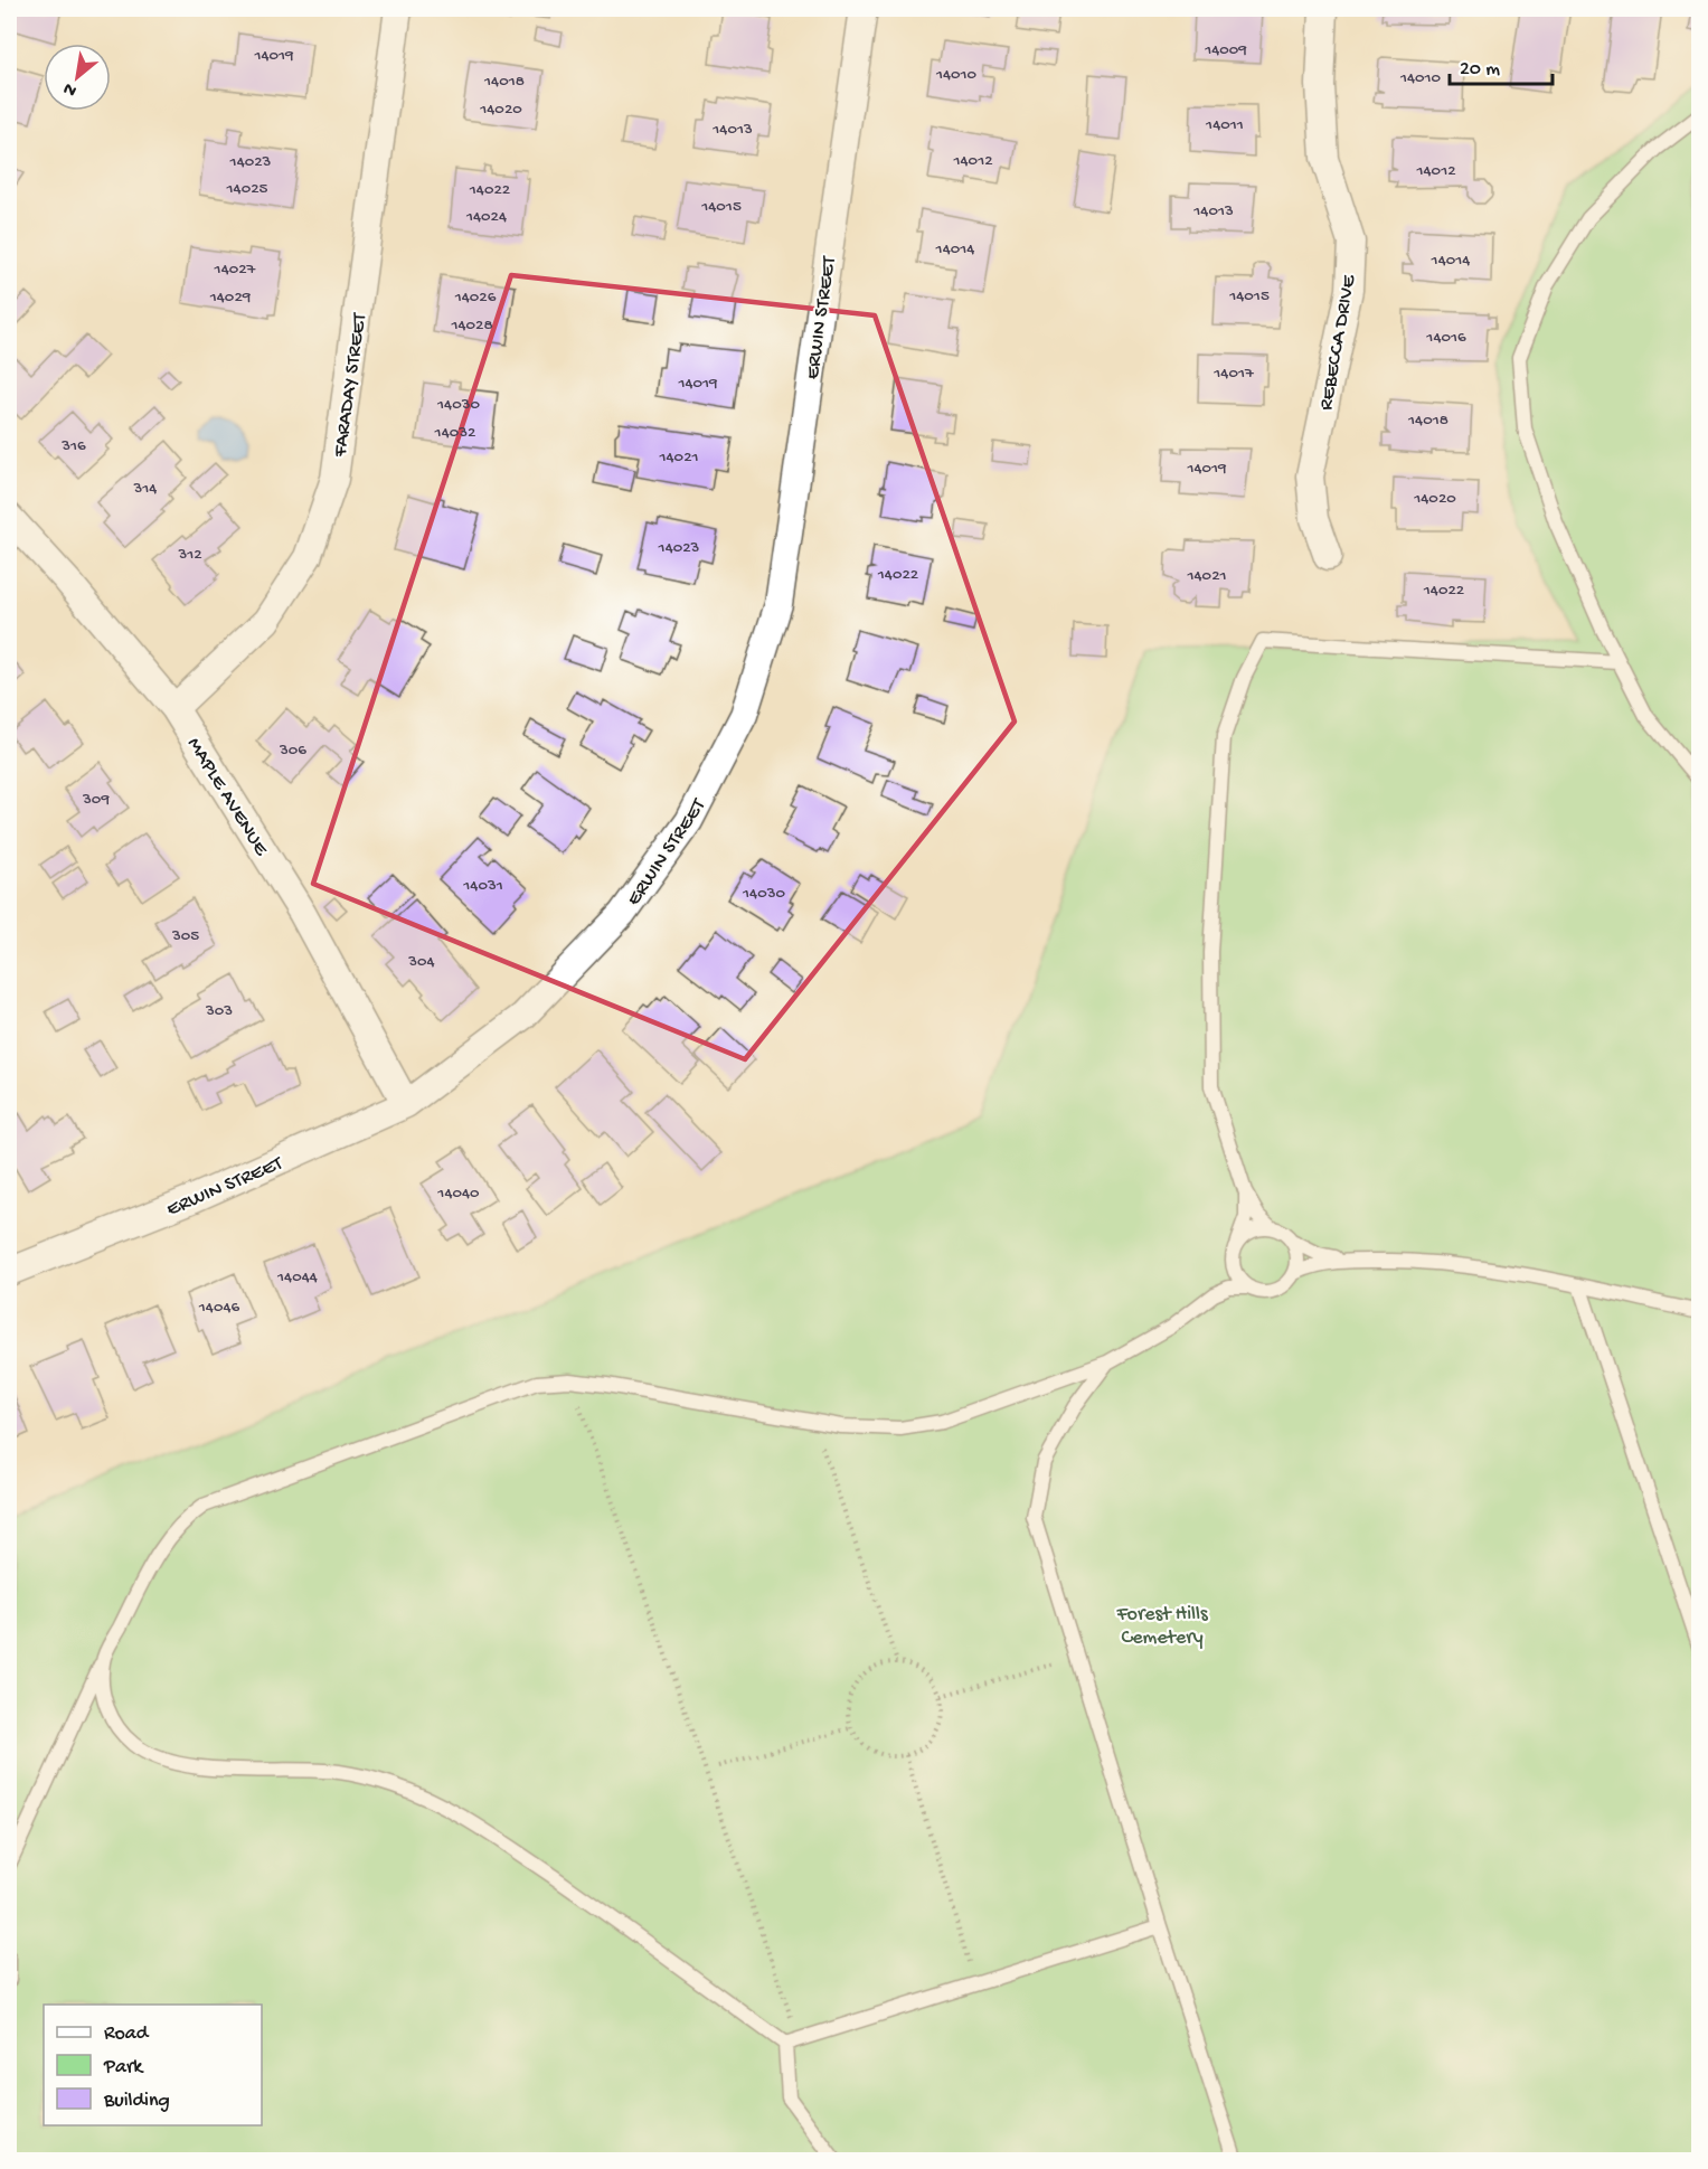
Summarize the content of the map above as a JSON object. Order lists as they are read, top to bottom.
{
  "streets": {
    "street": [
      "ERWIN STREET",
      "REBECCA DRIVE",
      "FARADAY STREET",
      "MAPLE AVENUE"
    ]
  },
  "crossings": [
    ["ERWIN STREET", "MAPLE AVENUE"],
    ["FARADAY STREET", "MAPLE AVENUE"]
  ],
  "parks": ["Forest Hills Cemetery"],
  "house_numbers": [
    "14009",
    "14019",
    "14010",
    "14010",
    "14018",
    "14020",
    "14011",
    "14013",
    "14012",
    "14023",
    "14012",
    "14025",
    "14022",
    "14015",
    "14013",
    "14024",
    "14014",
    "14014",
    "14027",
    "14015",
    "14029",
    "14026",
    "14028",
    "14016",
    "14017",
    "14019",
    "14030",
    "14018",
    "14032",
    "316",
    "14021",
    "14019",
    "314",
    "14020",
    "14023",
    "312",
    "14022",
    "14021",
    "14022",
    "306",
    "309",
    "14031",
    "14030",
    "305",
    "304",
    "303",
    "14040",
    "14044",
    "14046"
  ],
  "legend": ["Road", "Park", "Building"],
  "scale_bar": "20 m",
  "north": "bottom left"
}
